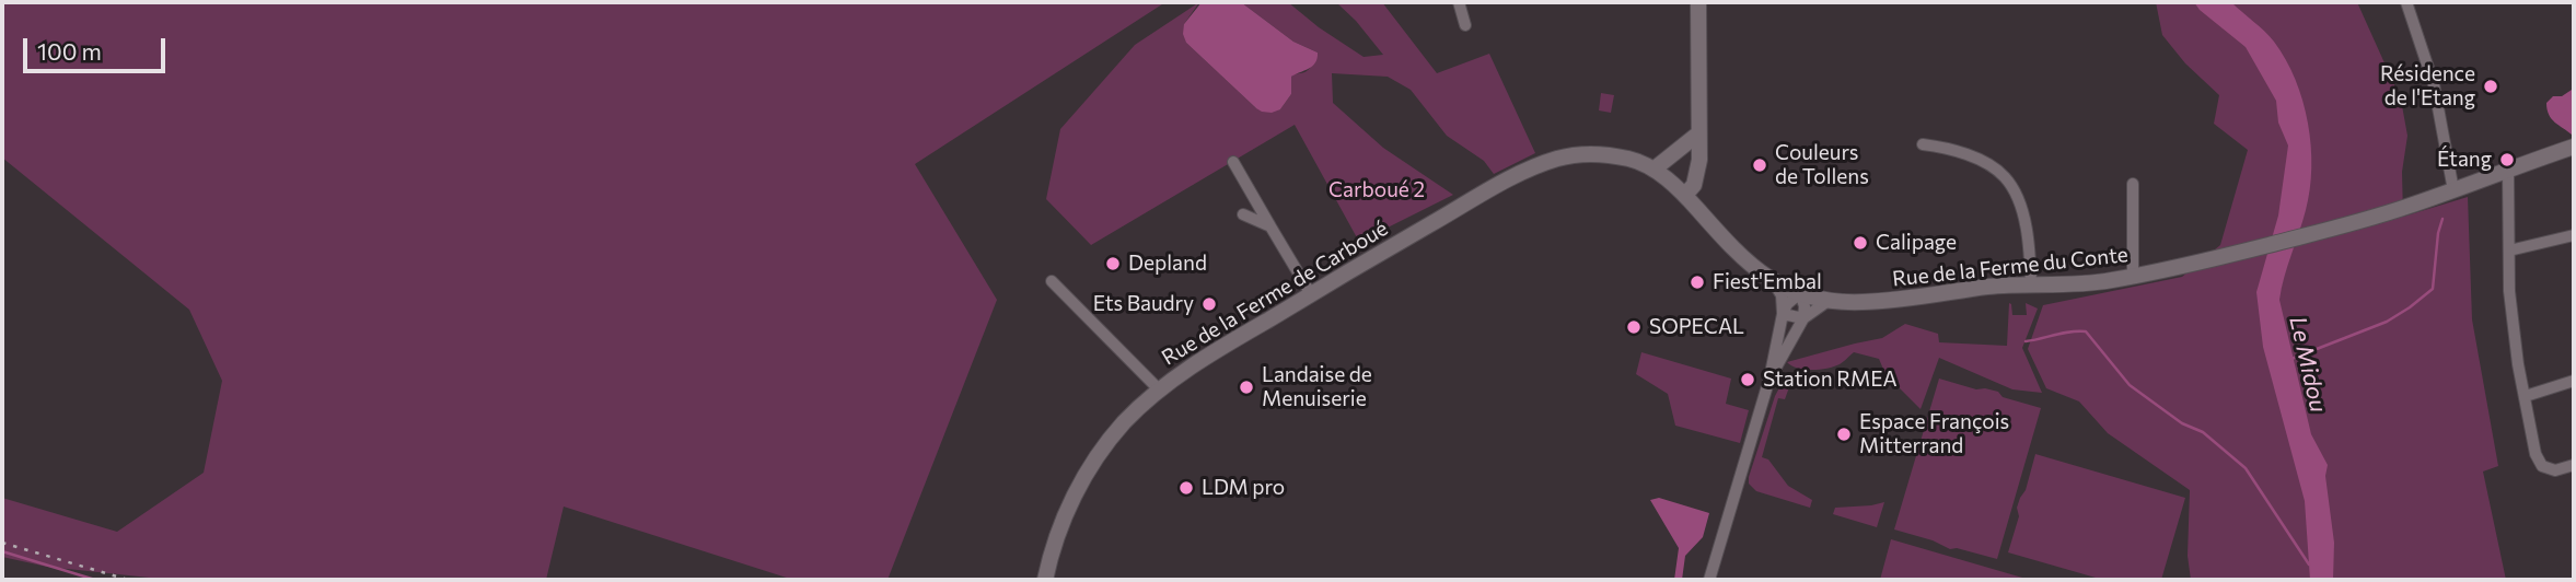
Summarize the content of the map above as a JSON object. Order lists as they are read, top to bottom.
{
  "streets": {
    "street": ["Rue de la Ferme du Conte", "Rue de la Ferme de Carboué"]
  },
  "crossings": [
    ["Rue de la Ferme du Conte", "Rue de la Ferme de Carboué"]
  ],
  "water": ["Le Midou"],
  "parks": ["Carboué 2"],
  "places": [
    "Résidence de l'Etang",
    "Étang",
    "Couleurs de Tollens",
    "Calipage",
    "Depland",
    "Fiest'Embal",
    "Ets Baudry",
    "SOPECAL",
    "Station RMEA",
    "Landaise de Menuiserie",
    "Espace François Mitterrand",
    "LDM pro"
  ],
  "scale_bar": "100 m"
}
